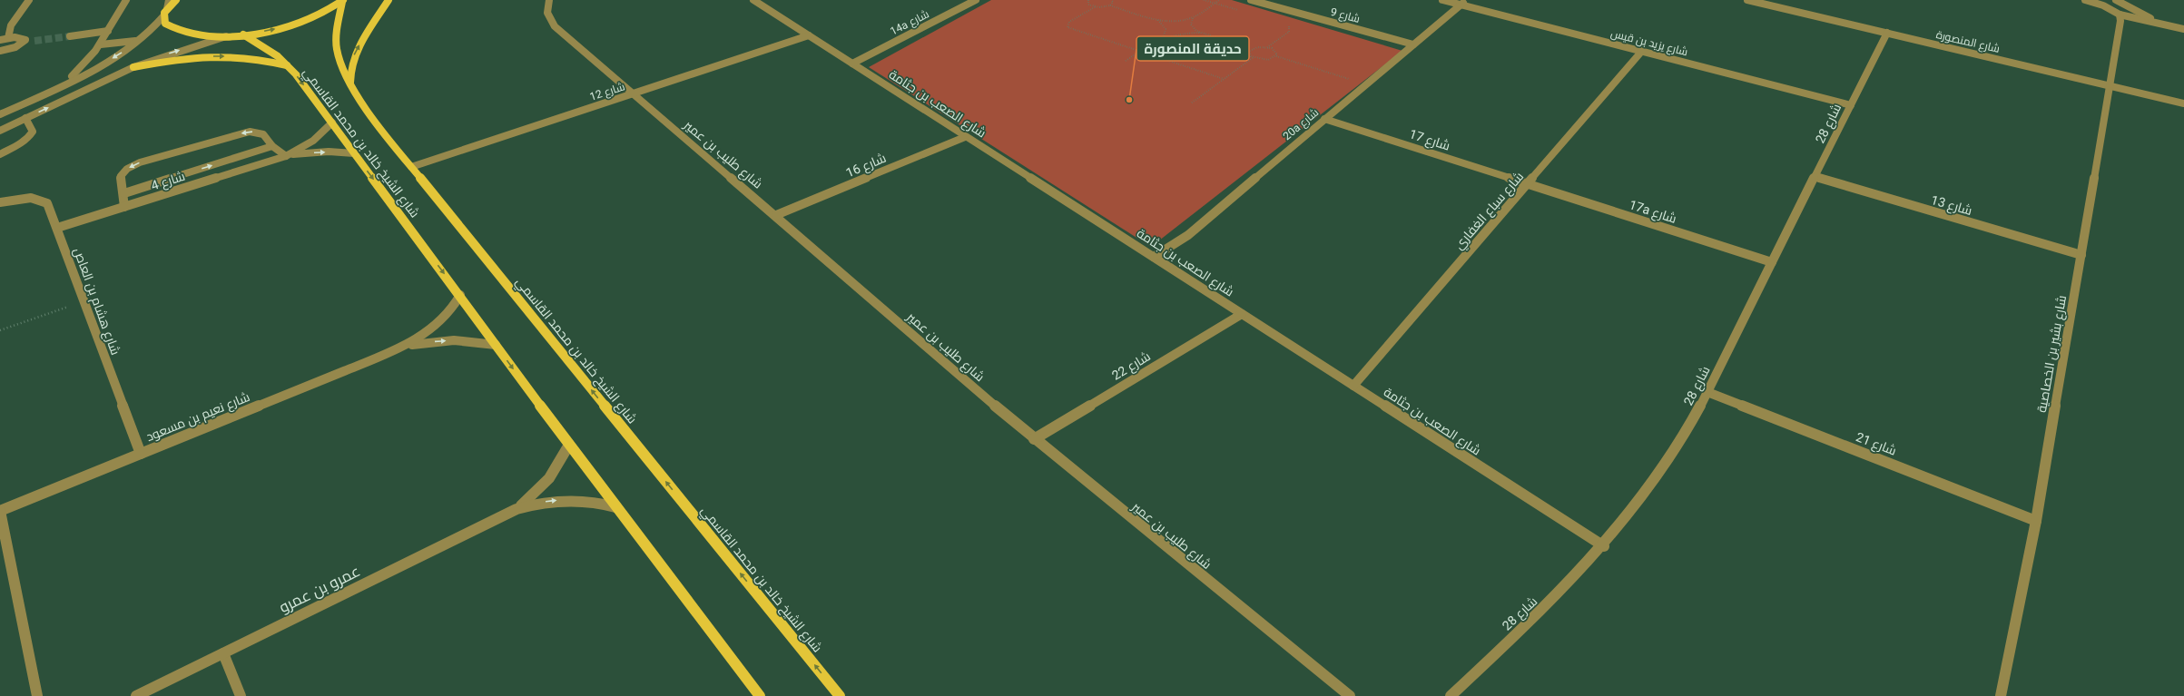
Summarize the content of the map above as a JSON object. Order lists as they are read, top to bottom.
{
  "streets": {
    "main road": ["شارع الشيخ خالد بن محمد القاسمي"],
    "street": [
      "شارع 9",
      "14a شارع",
      "شارع المنصورة",
      "شارع يزيد بن قيس",
      "شارع 12",
      "شارع الصعب بن جثامة",
      "شارع 28",
      "20a شارع",
      "شارع 17",
      "شارع طليب بن عمير",
      "شارع 16",
      "شارع 4",
      "شارع 13",
      "شارع سباع الغفاري",
      "17a شارع",
      "شارع هشام بن العاص",
      "شارع بشير بن الخصاصية",
      "شارع 22",
      "شارع نعيم بن مسعود",
      "شارع 21",
      "عمرو بن عمرو"
    ]
  },
  "crossings": [
    ["شارع 9", "20a شارع"],
    ["14a شارع", "شارع الصعب بن جثامة"],
    ["شارع المنصورة", "شارع 28"],
    ["شارع المنصورة", "شارع بشير بن الخصاصية"],
    ["شارع يزيد بن قيس", "شارع 28"],
    ["شارع يزيد بن قيس", "20a شارع"],
    ["شارع يزيد بن قيس", "شارع سباع الغفاري"],
    ["شارع 12", "شارع الصعب بن جثامة"],
    ["شارع 12", "شارع الشيخ خالد بن محمد القاسمي"],
    ["شارع 12", "شارع طليب بن عمير"],
    ["شارع الصعب بن جثامة", "شارع 28"],
    ["شارع الصعب بن جثامة", "20a شارع"],
    ["شارع الصعب بن جثامة", "شارع 16"],
    ["شارع الصعب بن جثامة", "شارع سباع الغفاري"],
    ["شارع الصعب بن جثامة", "شارع 22"],
    ["شارع 28", "شارع 13"],
    ["شارع 28", "17a شارع"],
    ["شارع 28", "شارع 21"],
    ["20a شارع", "شارع 17"],
    ["شارع 17", "شارع سباع الغفاري"],
    ["شارع 17", "17a شارع"],
    ["شارع الشيخ خالد بن محمد القاسمي", "شارع 4"],
    ["شارع الشيخ خالد بن محمد القاسمي", "شارع نعيم بن مسعود"],
    ["شارع الشيخ خالد بن محمد القاسمي", "عمرو بن عمرو"],
    ["شارع طليب بن عمير", "شارع 16"],
    ["شارع طليب بن عمير", "شارع 22"],
    ["شارع 4", "شارع هشام بن العاص"],
    ["شارع 13", "شارع بشير بن الخصاصية"],
    ["شارع سباع الغفاري", "17a شارع"],
    ["شارع هشام بن العاص", "شارع نعيم بن مسعود"],
    ["شارع بشير بن الخصاصية", "شارع 21"]
  ],
  "places": ["حديقة المنصورة"]
}
